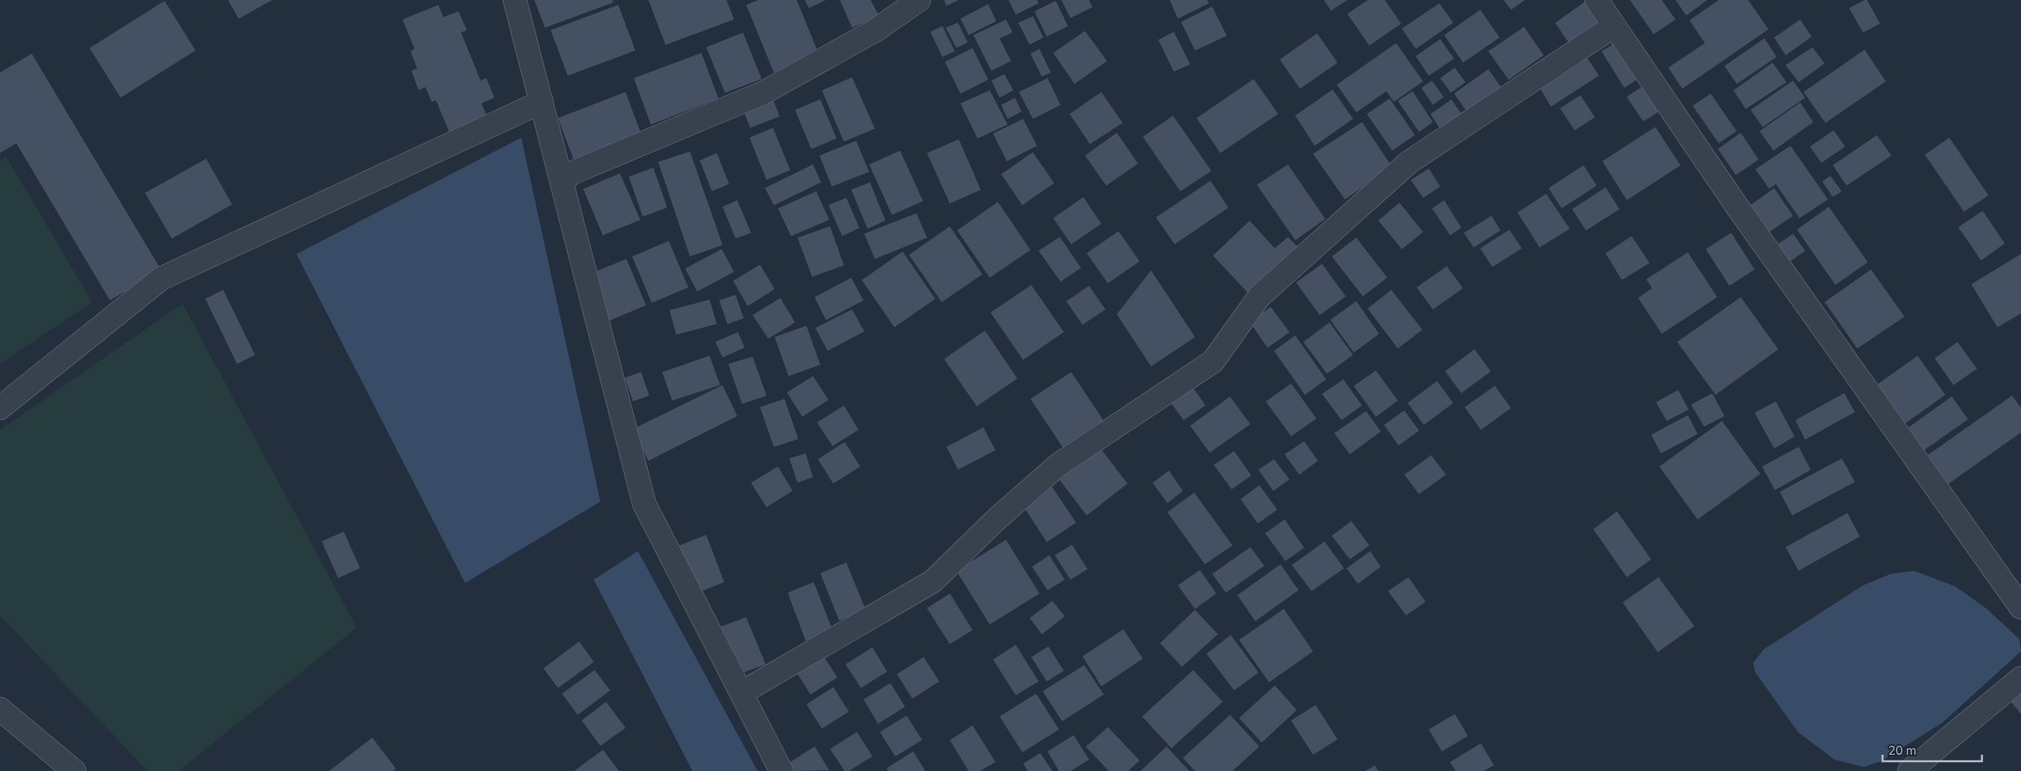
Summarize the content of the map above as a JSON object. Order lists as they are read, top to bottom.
{
  "scale_bar": "20 m"
}
